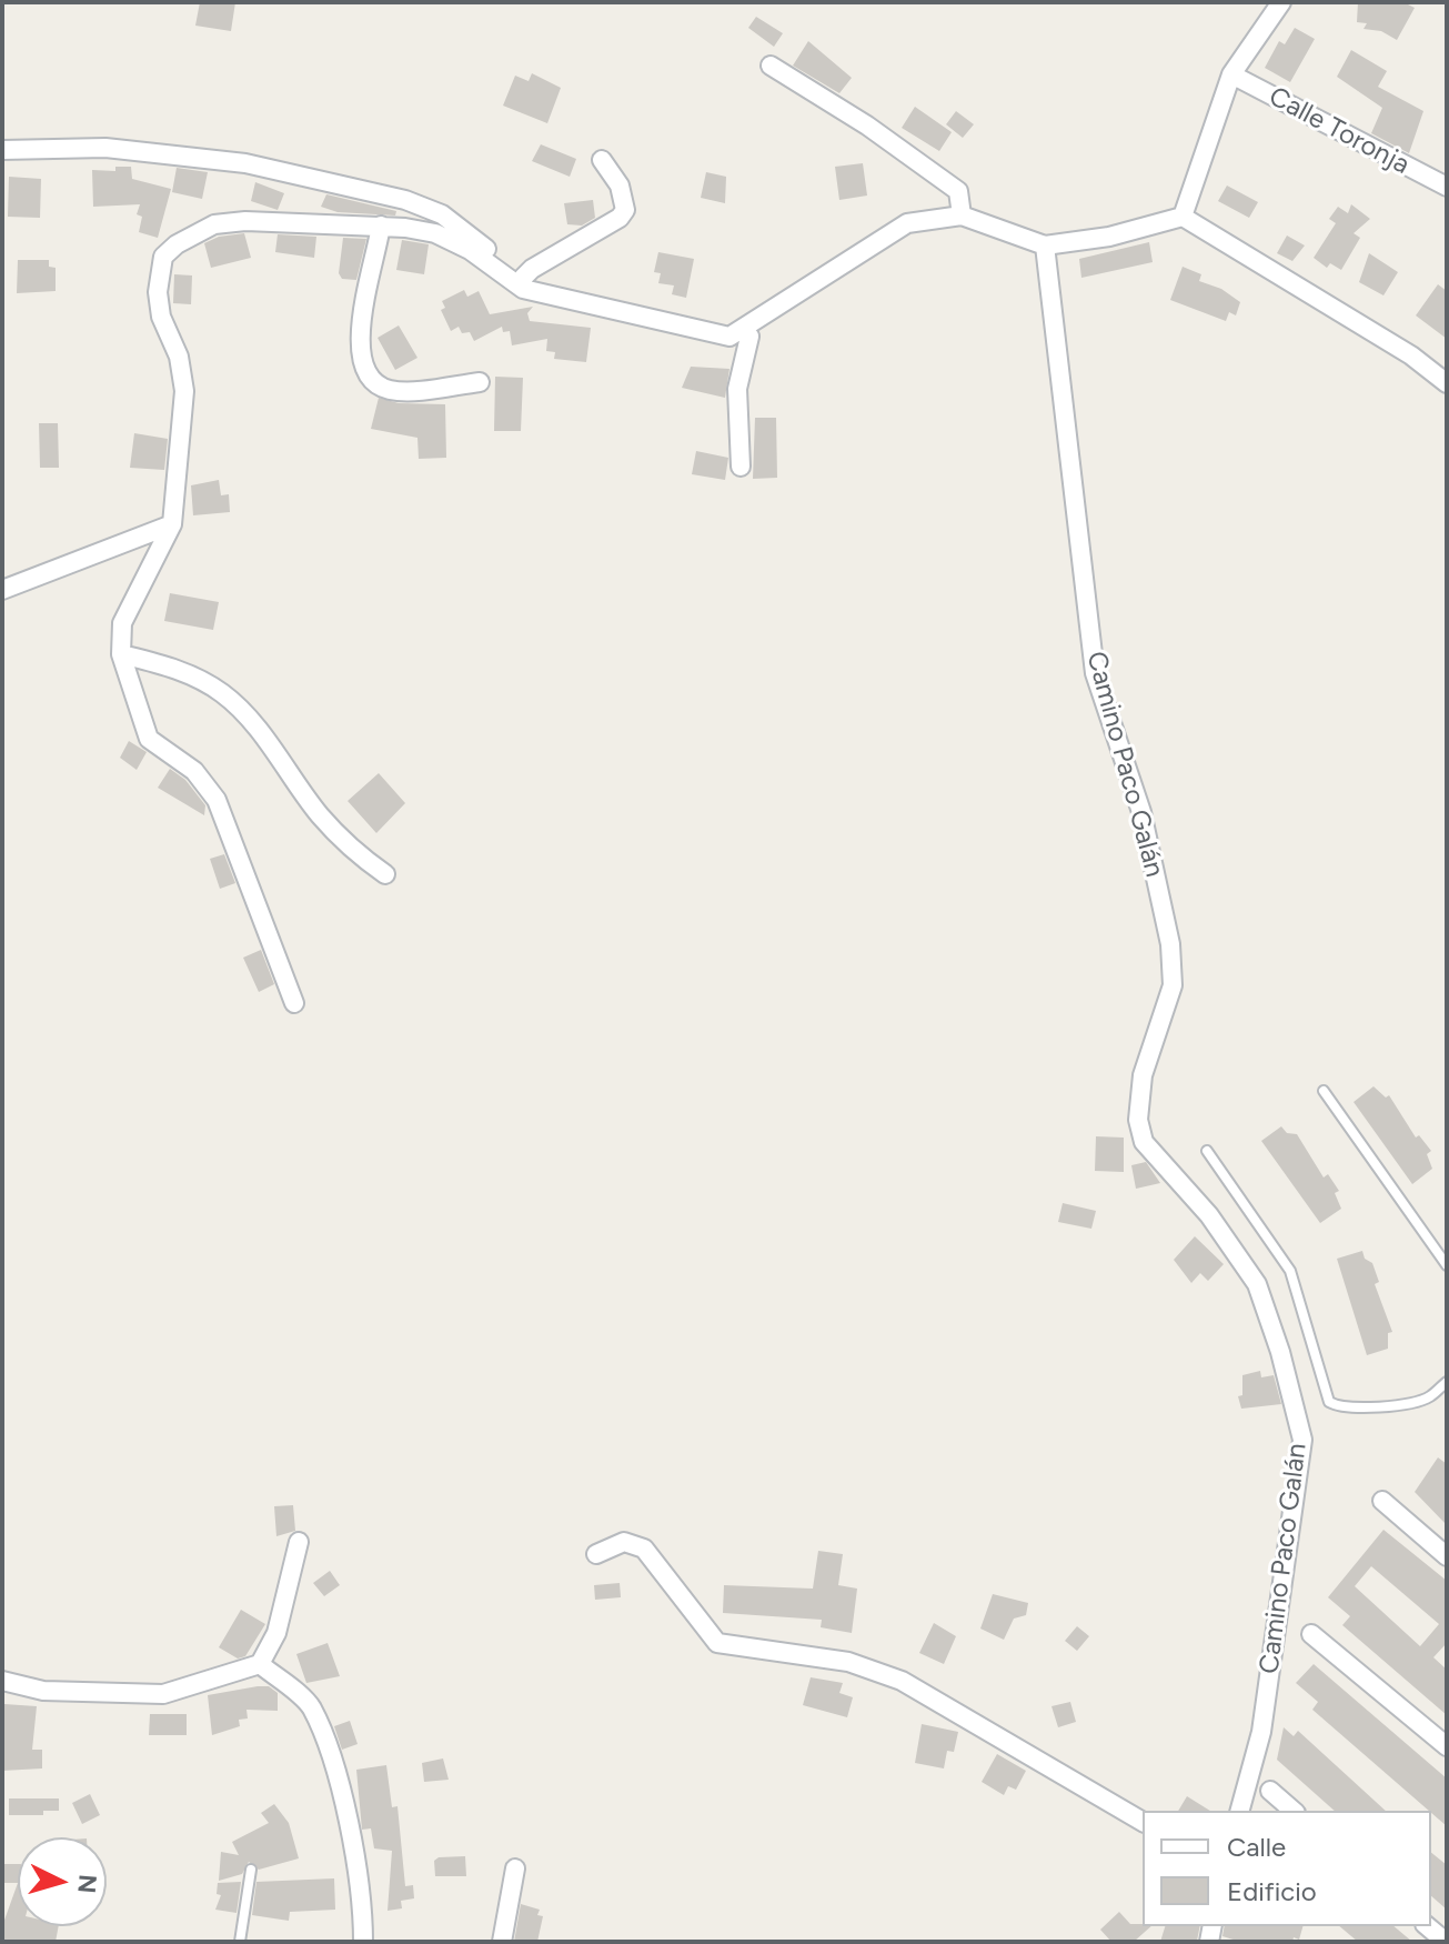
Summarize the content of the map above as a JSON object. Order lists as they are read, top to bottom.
{
  "streets": {
    "street": ["Calle Toronja", "Camino Paco Galán"]
  },
  "legend": ["Calle", "Edificio"],
  "north": "right"
}
